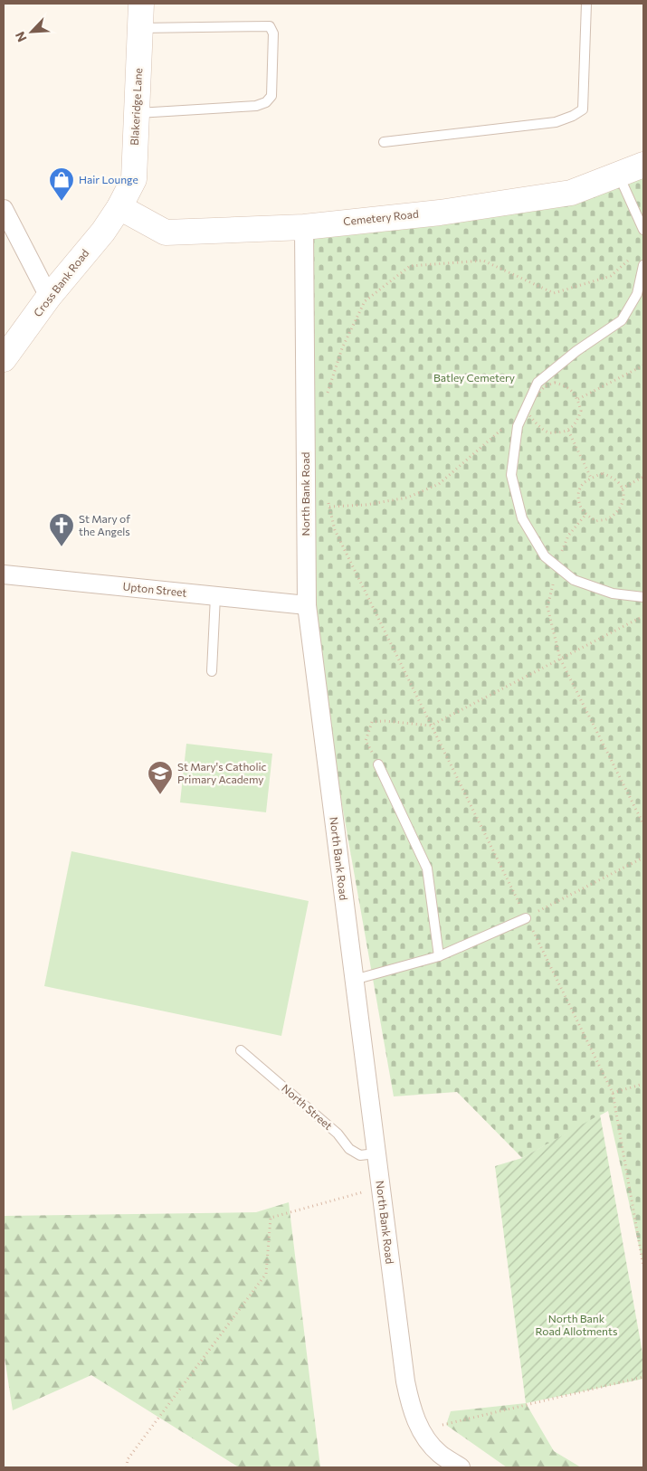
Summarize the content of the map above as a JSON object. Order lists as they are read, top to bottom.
{
  "streets": {
    "street": [
      "Blakeridge Lane",
      "Cemetery Road",
      "Cross Bank Road",
      "North Bank Road",
      "Upton Street"
    ],
    "lane": ["North Street"]
  },
  "crossings": [
    ["Blakeridge Lane", "Cemetery Road"],
    ["Blakeridge Lane", "Cross Bank Road"],
    ["Cemetery Road", "Cross Bank Road"],
    ["Cemetery Road", "North Bank Road"],
    ["North Bank Road", "Upton Street"],
    ["North Bank Road", "North Street"]
  ],
  "parks": ["Batley Cemetery", "North Bank Road Allotments"],
  "places": {
    "shop": ["Hair Lounge"],
    "church": ["St Mary of the Angels"],
    "school or university": ["St Mary's Catholic Primary Academy"]
  },
  "north": "bottom left"
}
